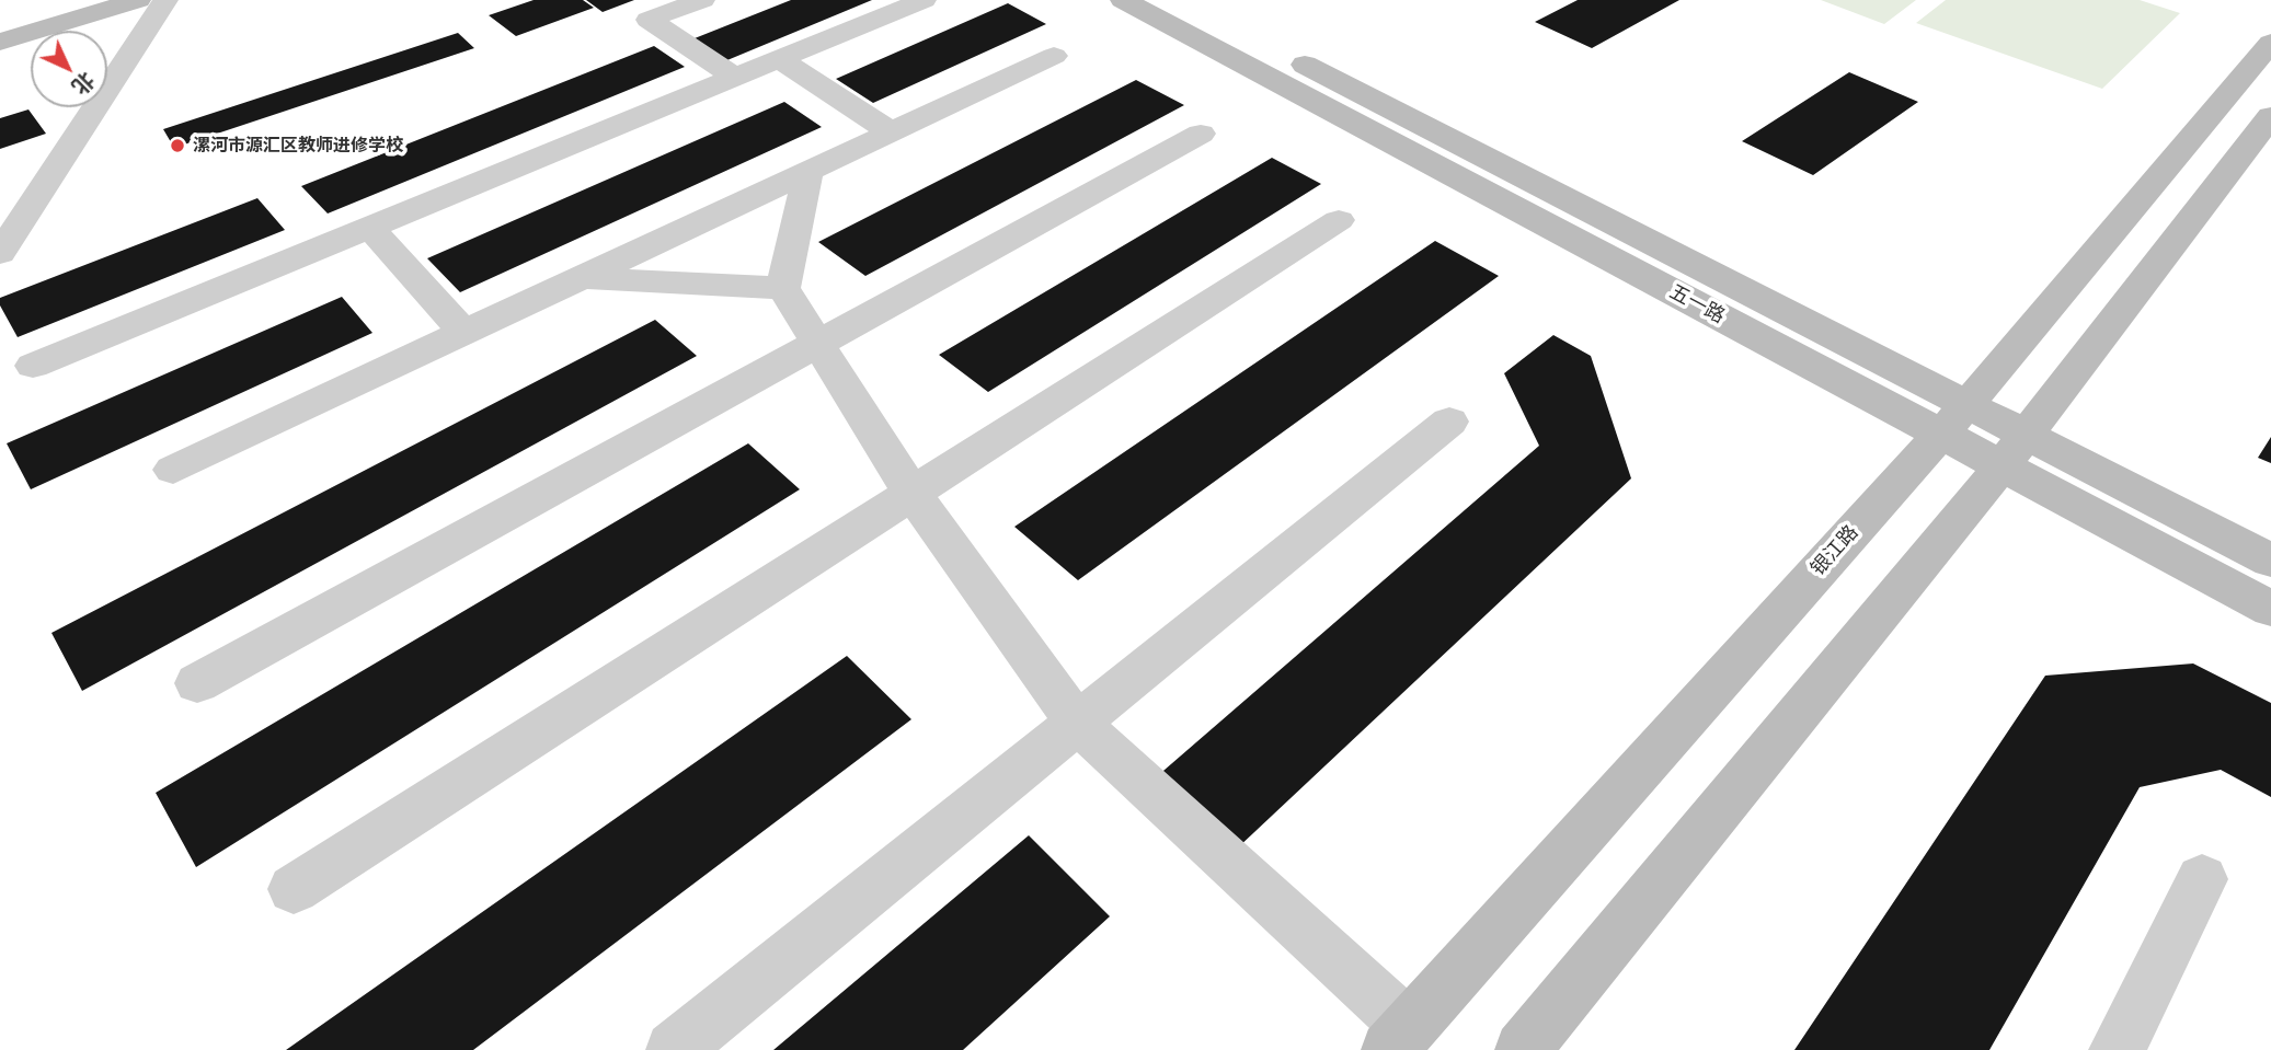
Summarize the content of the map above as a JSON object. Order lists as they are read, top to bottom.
{
  "streets": {
    "street": ["五一路", "银江路"]
  },
  "crossings": [
    ["五一路", "银江路"]
  ],
  "places": ["漯河市源汇区教师进修学校"],
  "north": "bottom right"
}
